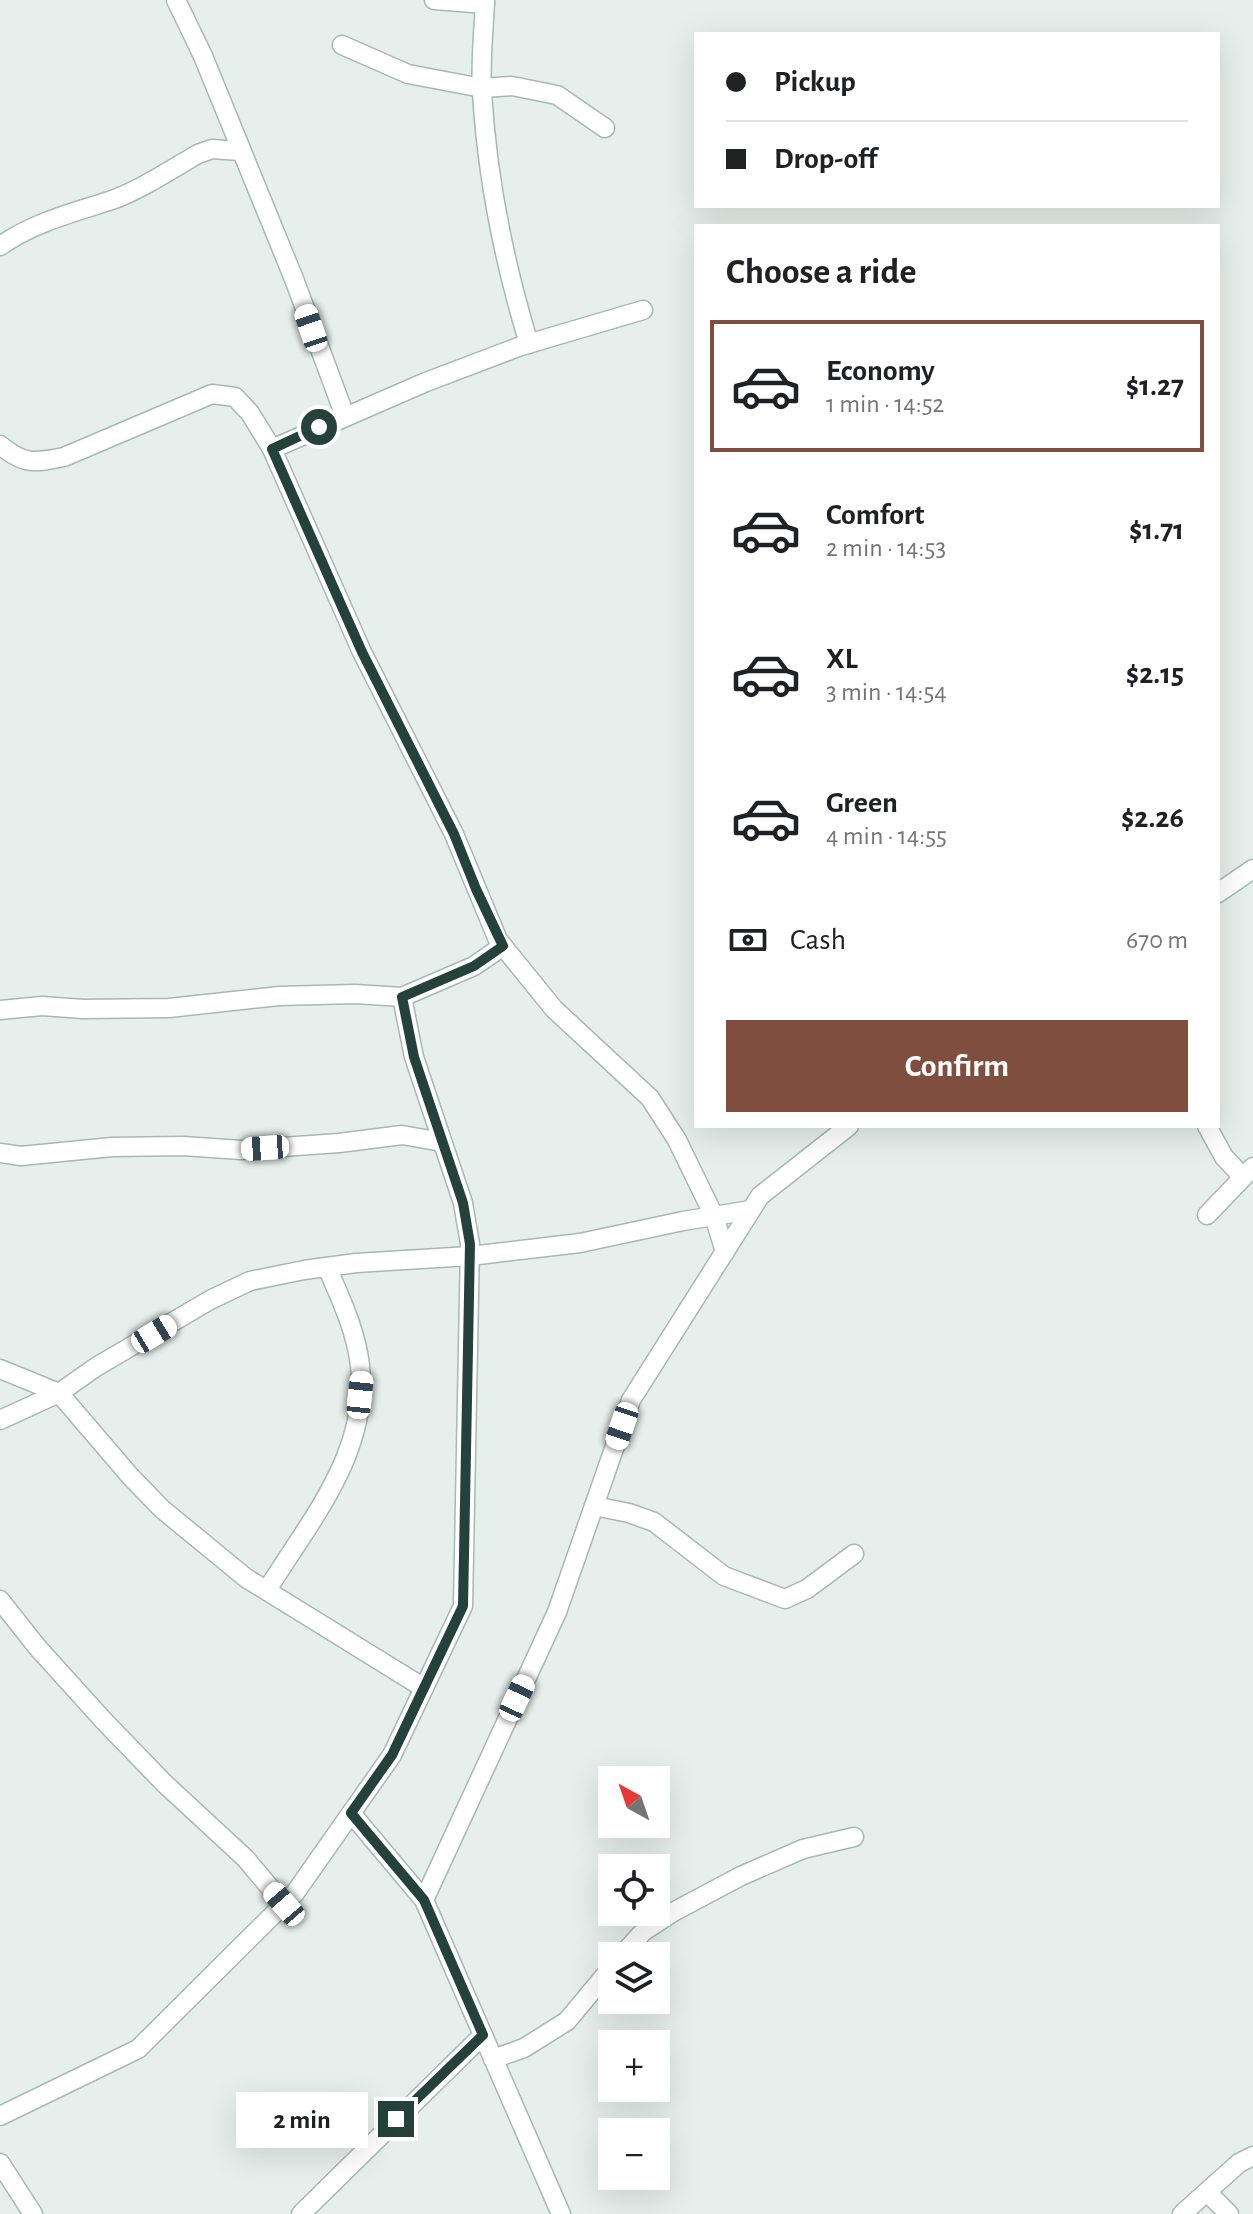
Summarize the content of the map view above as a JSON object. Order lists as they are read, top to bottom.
{
  "north": "top left",
  "page": {
    "banner": ["Pickup", "Drop-off"],
    "heading": "Choose a ride",
    "list": [
      {
        "name": "Economy",
        "note": "1 min · 14:52",
        "value": "$1.27"
      },
      {
        "name": "Comfort",
        "note": "2 min · 14:53",
        "value": "$1.71"
      },
      {
        "name": "XL",
        "note": "3 min · 14:54",
        "value": "$2.15"
      },
      {
        "name": "Green",
        "note": "4 min · 14:55",
        "value": "$2.26"
      }
    ],
    "pay": ["Cash", "670 m"],
    "buttons": "Confirm",
    "map_buttons": ["+", "−"],
    "bubble": "2 min"
  }
}
